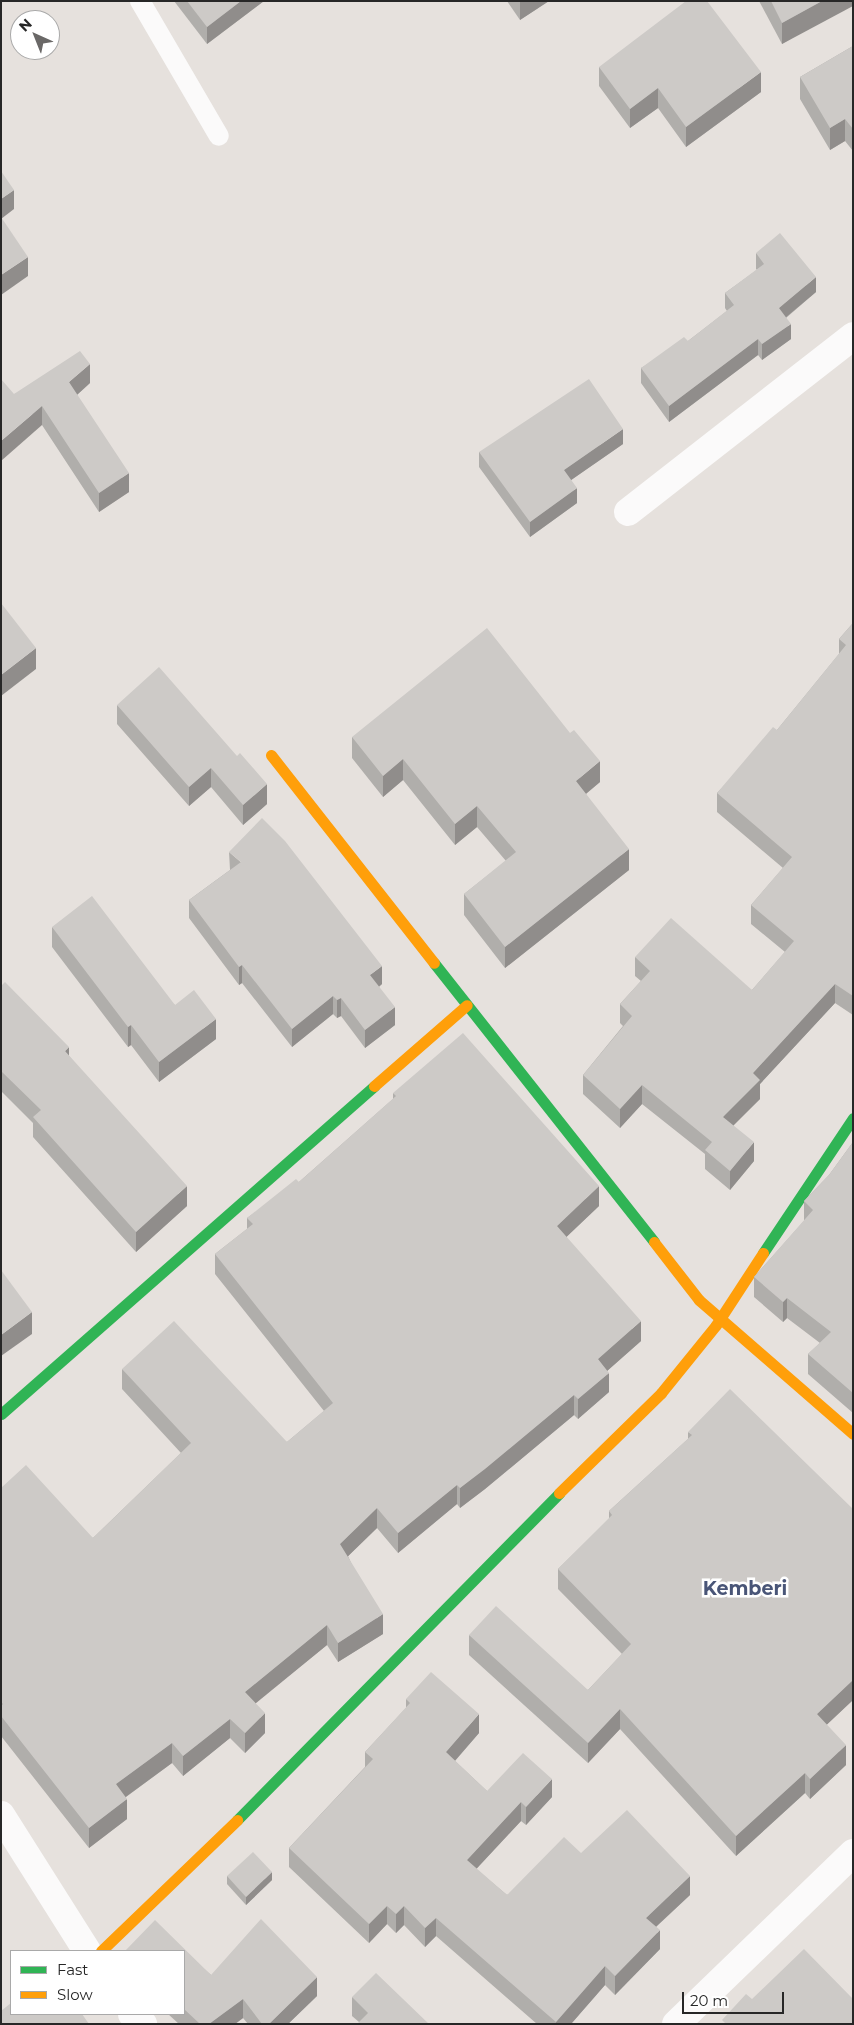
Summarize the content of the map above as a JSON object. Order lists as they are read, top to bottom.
{
  "districts": ["Kemberi"],
  "legend": ["Fast", "Slow"],
  "scale_bar": "20 m",
  "north": "top left"
}
